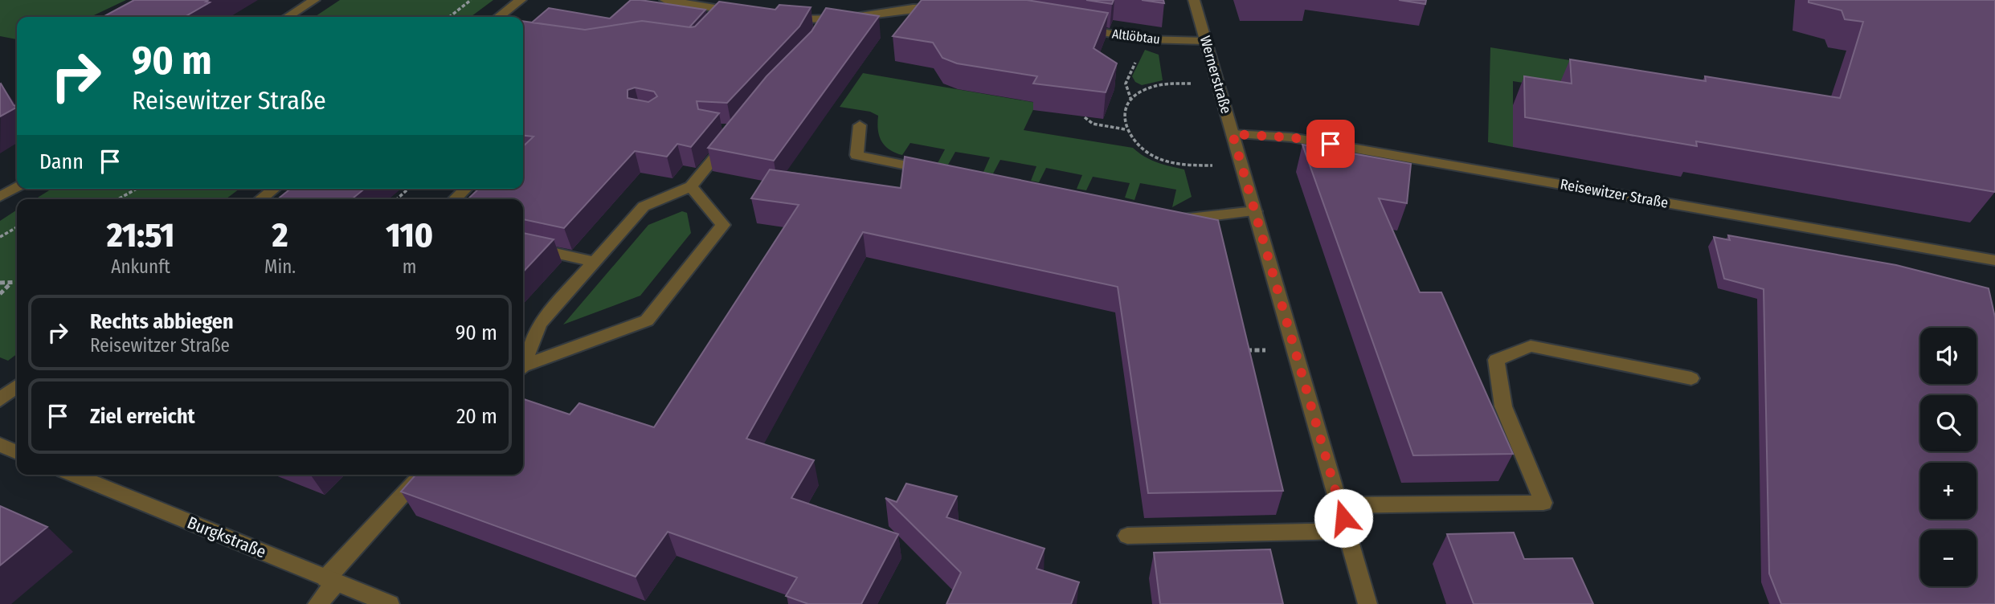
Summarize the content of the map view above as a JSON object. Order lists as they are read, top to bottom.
{
  "streets": {
    "street": [
      "Altlöbtau",
      "Wernerstraße",
      "Reisewitzer Straße",
      "Burgkstraße"
    ]
  },
  "crossings": [
    ["Altlöbtau", "Wernerstraße"],
    ["Wernerstraße", "Reisewitzer Straße"]
  ],
  "page": {
    "turn": ["90 m", "Reisewitzer Straße"],
    "then": "Dann",
    "eta": [
      "21:51",
      "Ankunft",
      "2",
      "Min.",
      "110",
      "m"
    ],
    "list": [
      {
        "name": "Rechts abbiegen",
        "note": "Reisewitzer Straße",
        "value": "90 m"
      },
      {
        "name": "Ziel erreicht",
        "value": "20 m"
      }
    ],
    "map_buttons": ["+", "−"]
  }
}
